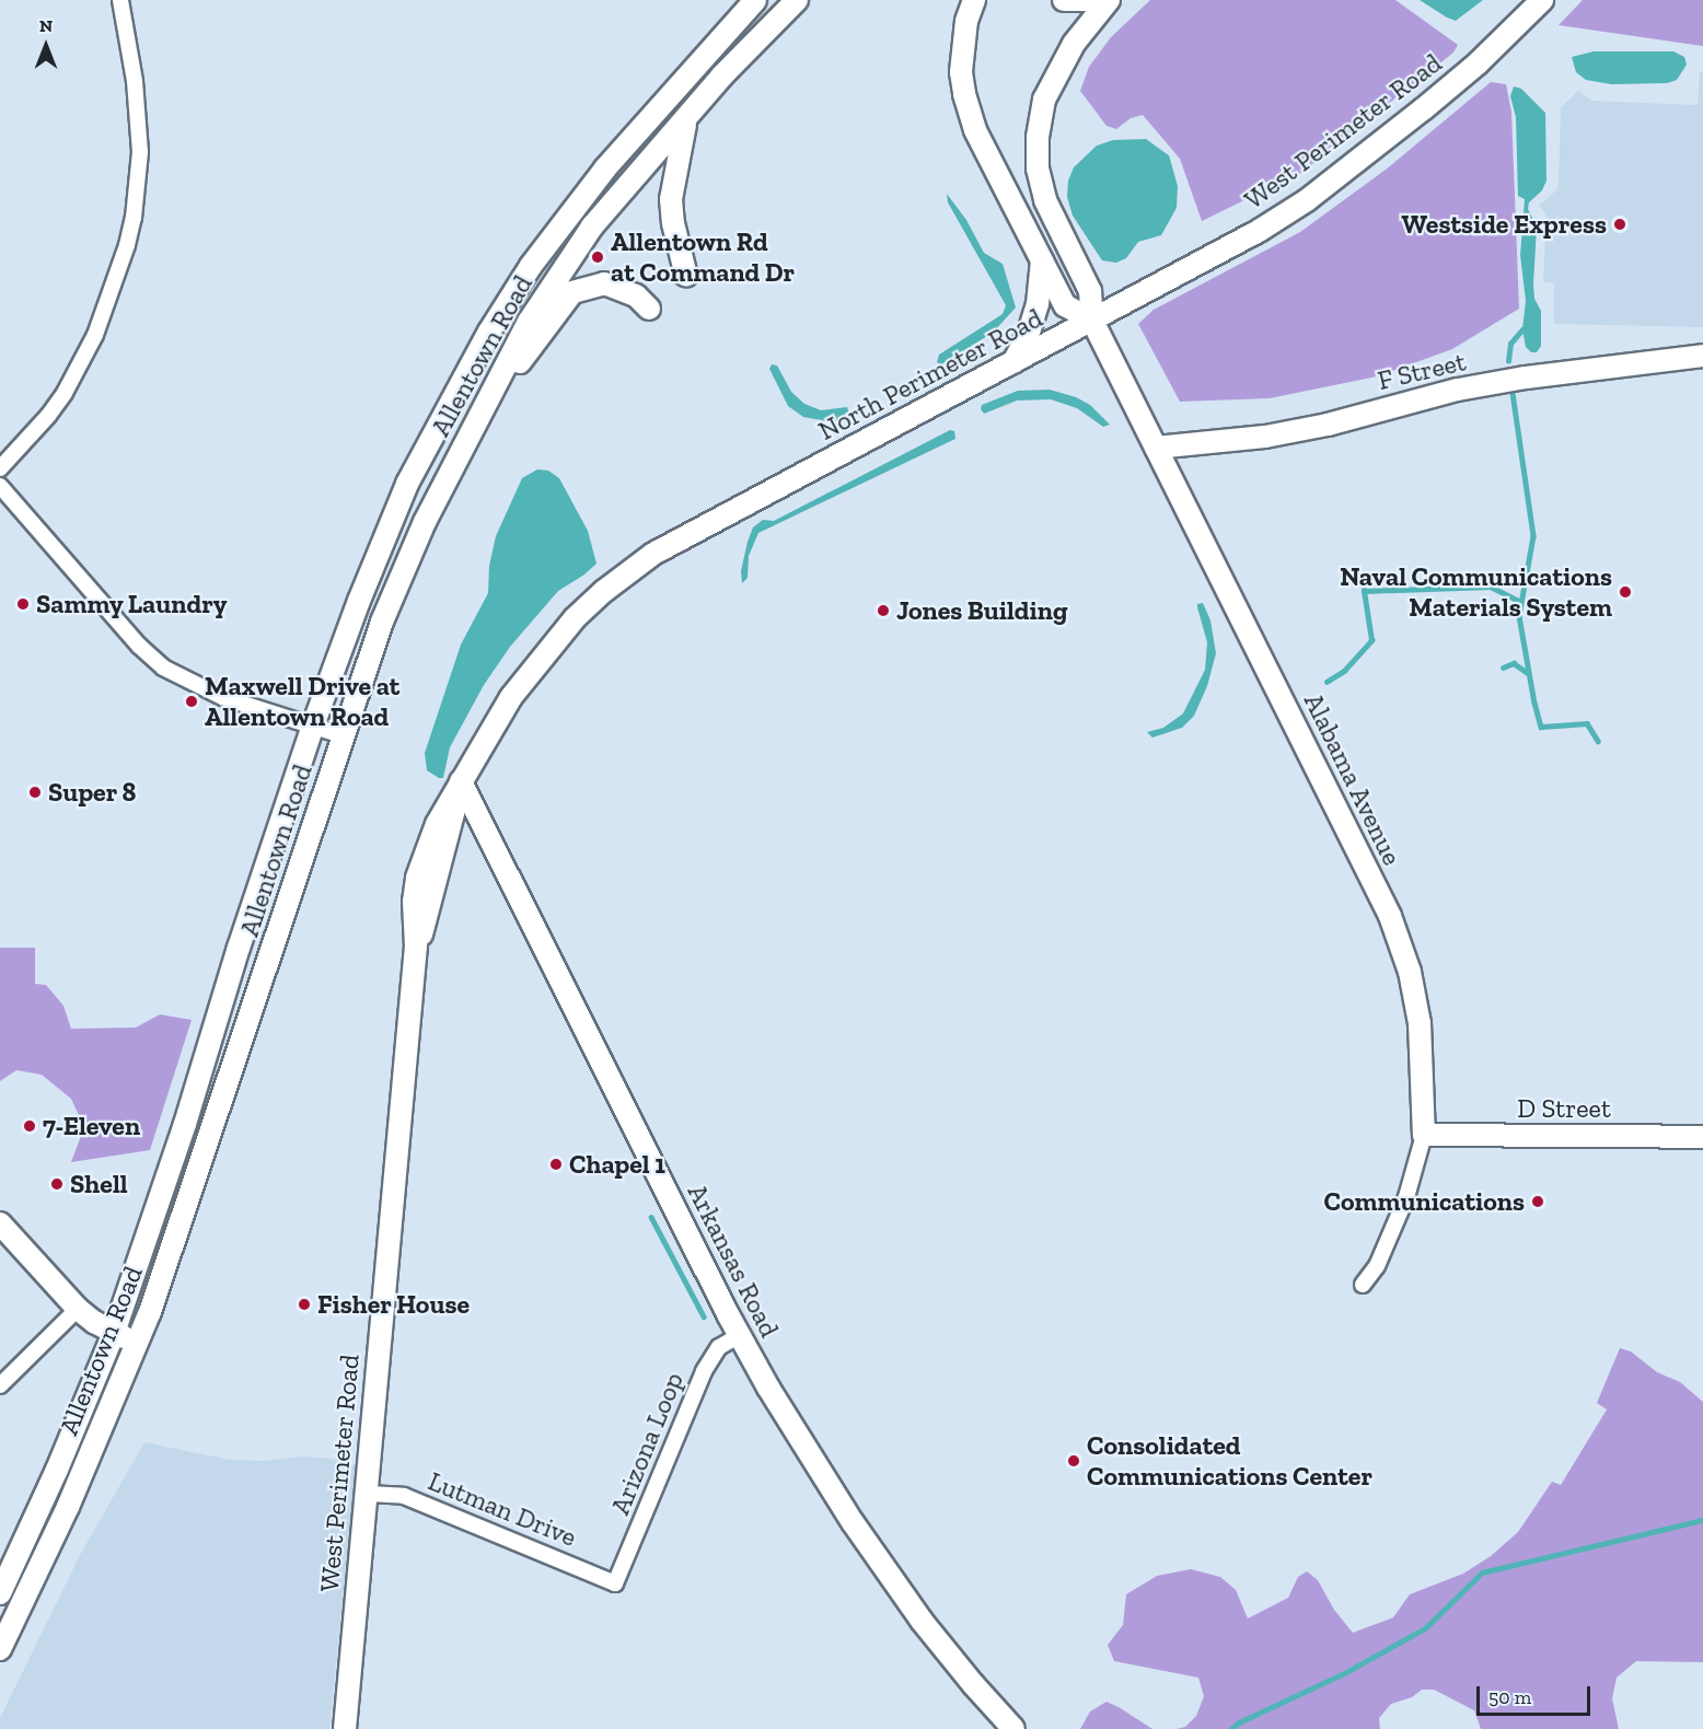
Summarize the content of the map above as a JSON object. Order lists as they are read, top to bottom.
{
  "streets": {
    "street": [
      "West Perimeter Road",
      "Allentown Road",
      "F Street",
      "North Perimeter Road",
      "Alabama Avenue",
      "D Street",
      "Arkansas Road",
      "Arizona Loop",
      "Lutman Drive"
    ]
  },
  "crossings": [
    ["West Perimeter Road", "North Perimeter Road"],
    ["West Perimeter Road", "Alabama Avenue"],
    ["West Perimeter Road", "Arkansas Road"],
    ["West Perimeter Road", "Lutman Drive"],
    ["F Street", "Alabama Avenue"],
    ["North Perimeter Road", "Alabama Avenue"],
    ["Alabama Avenue", "D Street"],
    ["Arkansas Road", "Arizona Loop"],
    ["Arizona Loop", "Lutman Drive"]
  ],
  "places": [
    "Westside Express",
    "Allentown Rd at Command Dr",
    "Naval Communications Materials System",
    "Sammy Laundry",
    "Jones Building",
    "Maxwell Drive at Allentown Road",
    "Super 8",
    "7-Eleven",
    "Chapel 1",
    "Shell",
    "Communications",
    "Fisher House",
    "Consolidated Communications Center"
  ],
  "scale_bar": "50 m",
  "north": "top"
}
